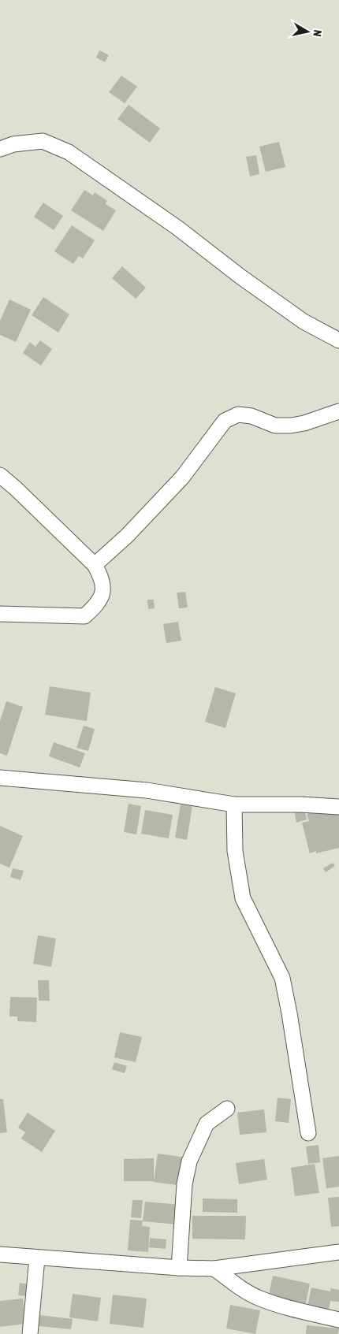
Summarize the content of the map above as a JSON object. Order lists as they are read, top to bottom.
{
  "north": "right"
}
